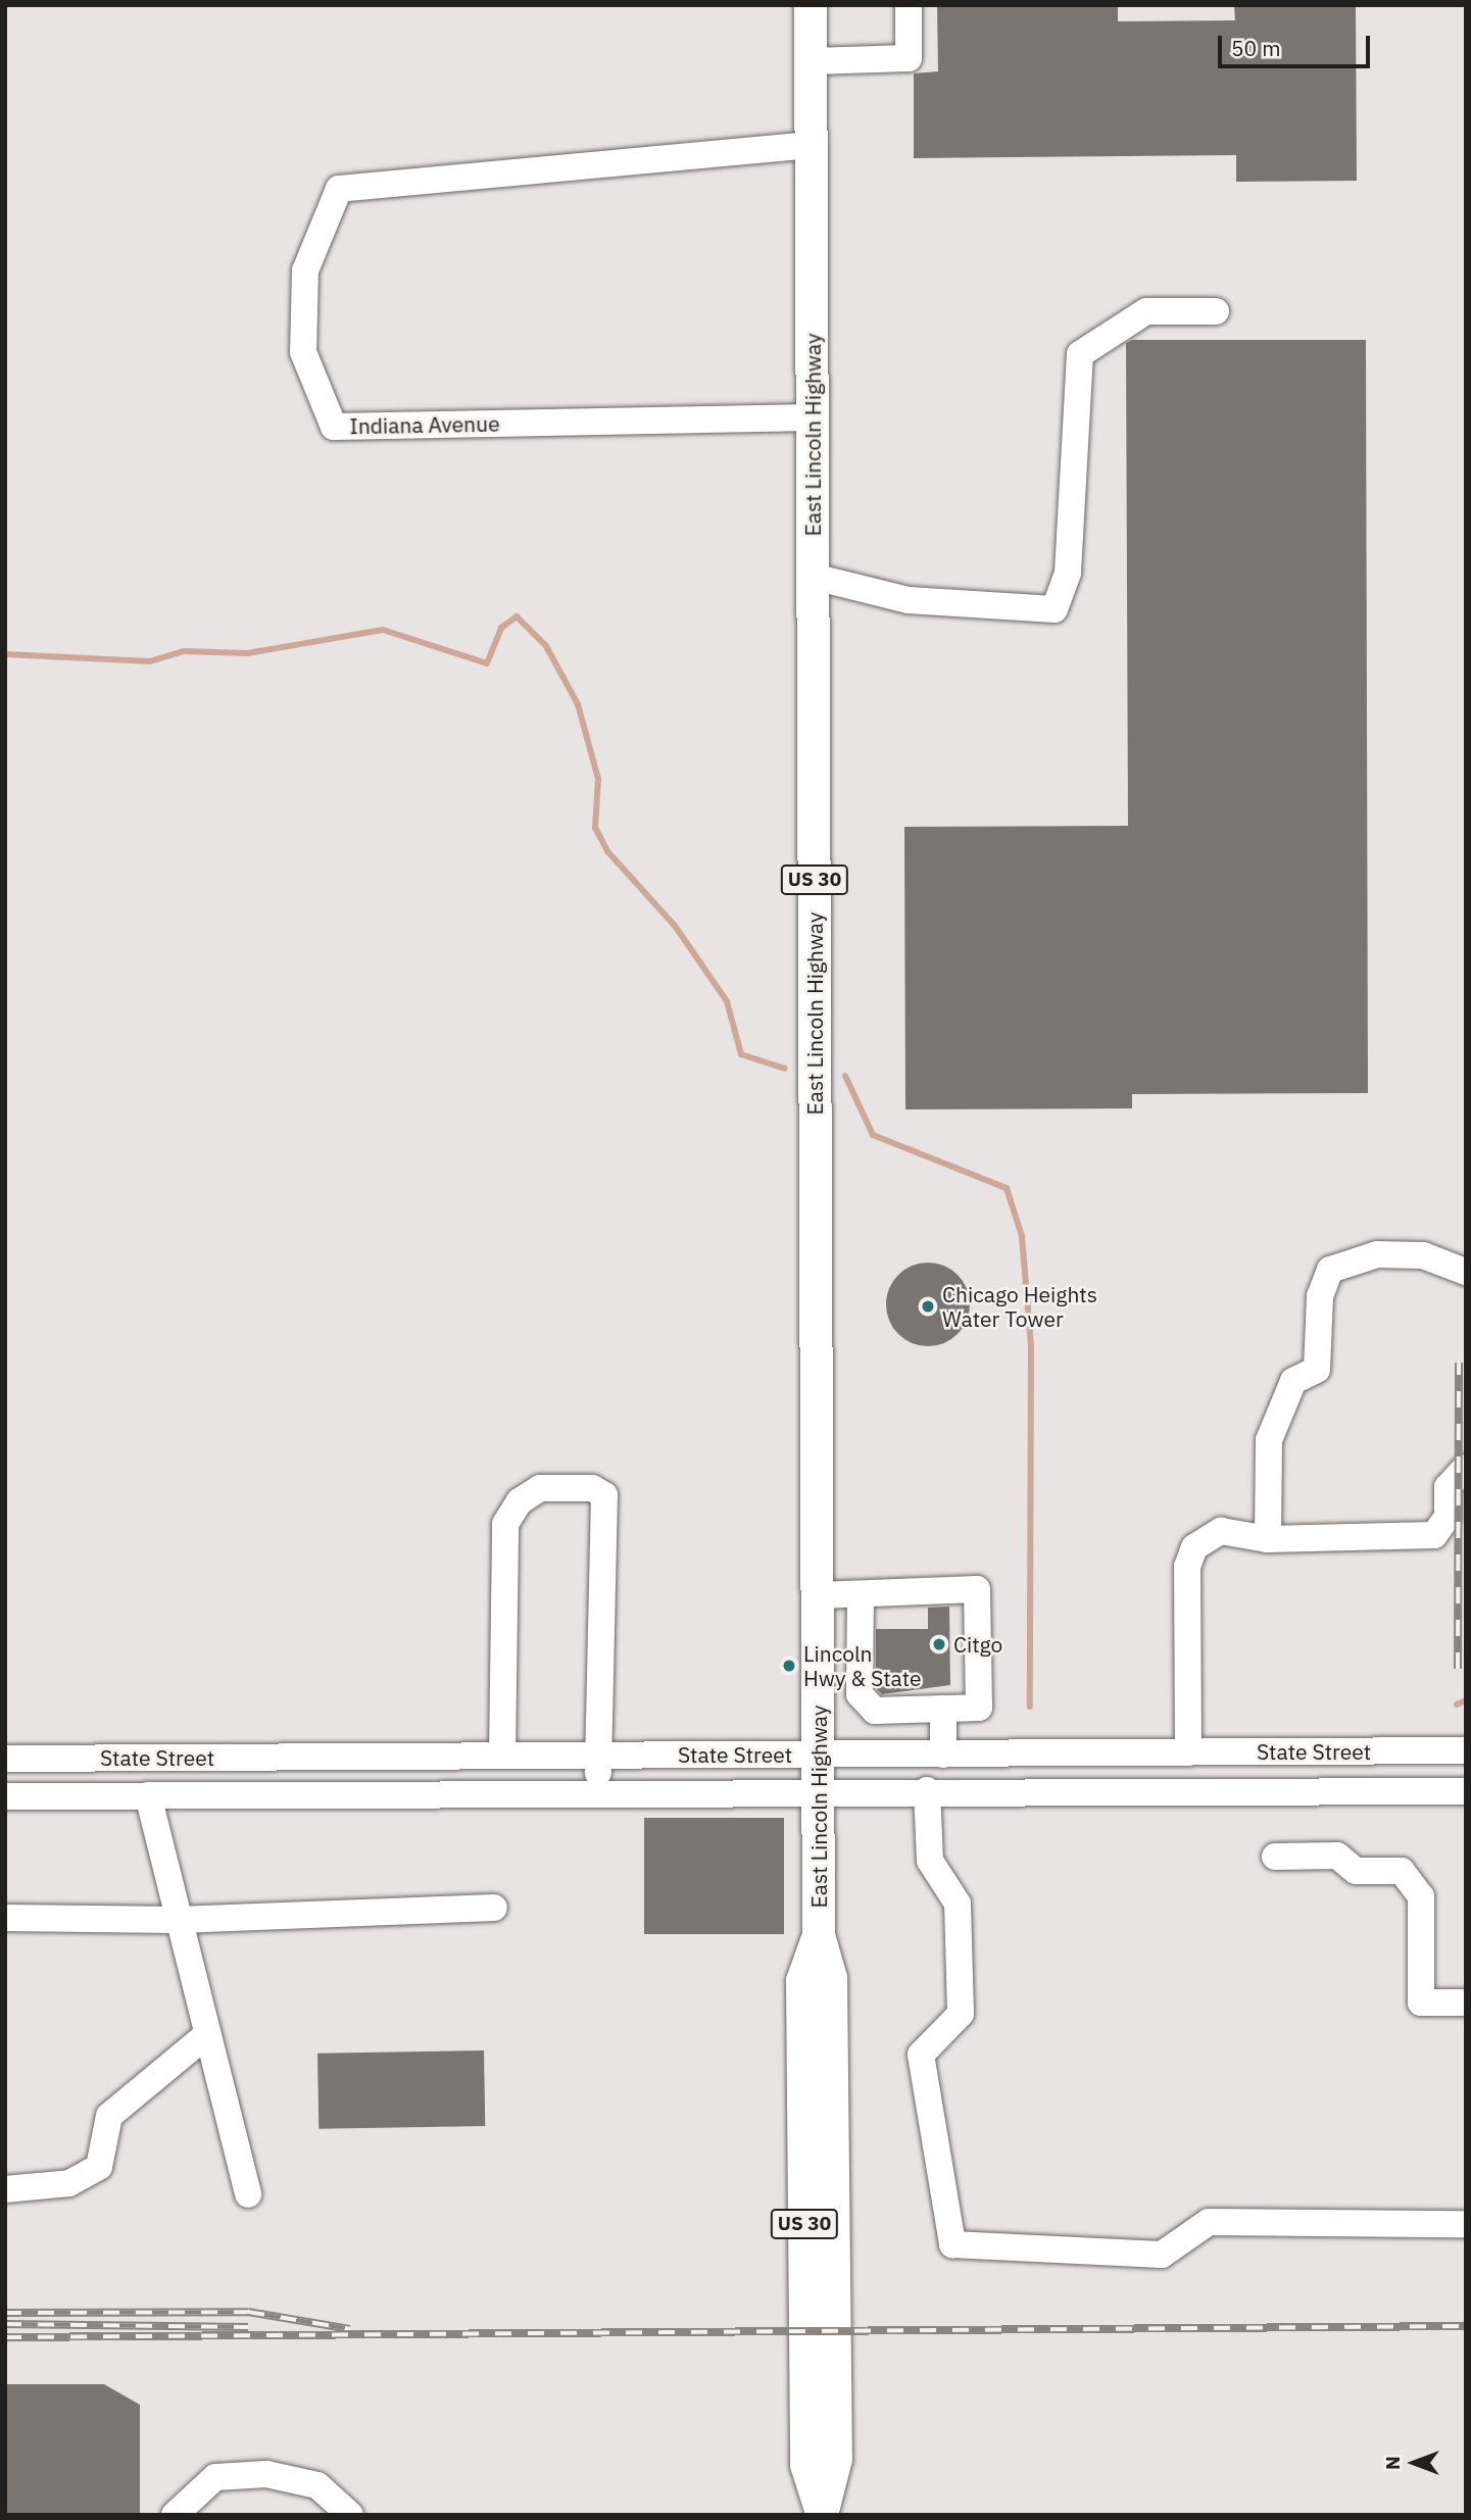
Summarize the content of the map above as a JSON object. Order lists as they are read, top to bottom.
{
  "streets": {
    "main road": ["East Lincoln Highway", "US 30"],
    "street": ["Indiana Avenue", "State Street"]
  },
  "crossings": [
    ["Indiana Avenue", "East Lincoln Highway"],
    ["East Lincoln Highway", "State Street"]
  ],
  "places": ["Chicago Heights Water Tower", "Citgo", "Lincoln Hwy & State"],
  "scale_bar": "50 m",
  "north": "left"
}
